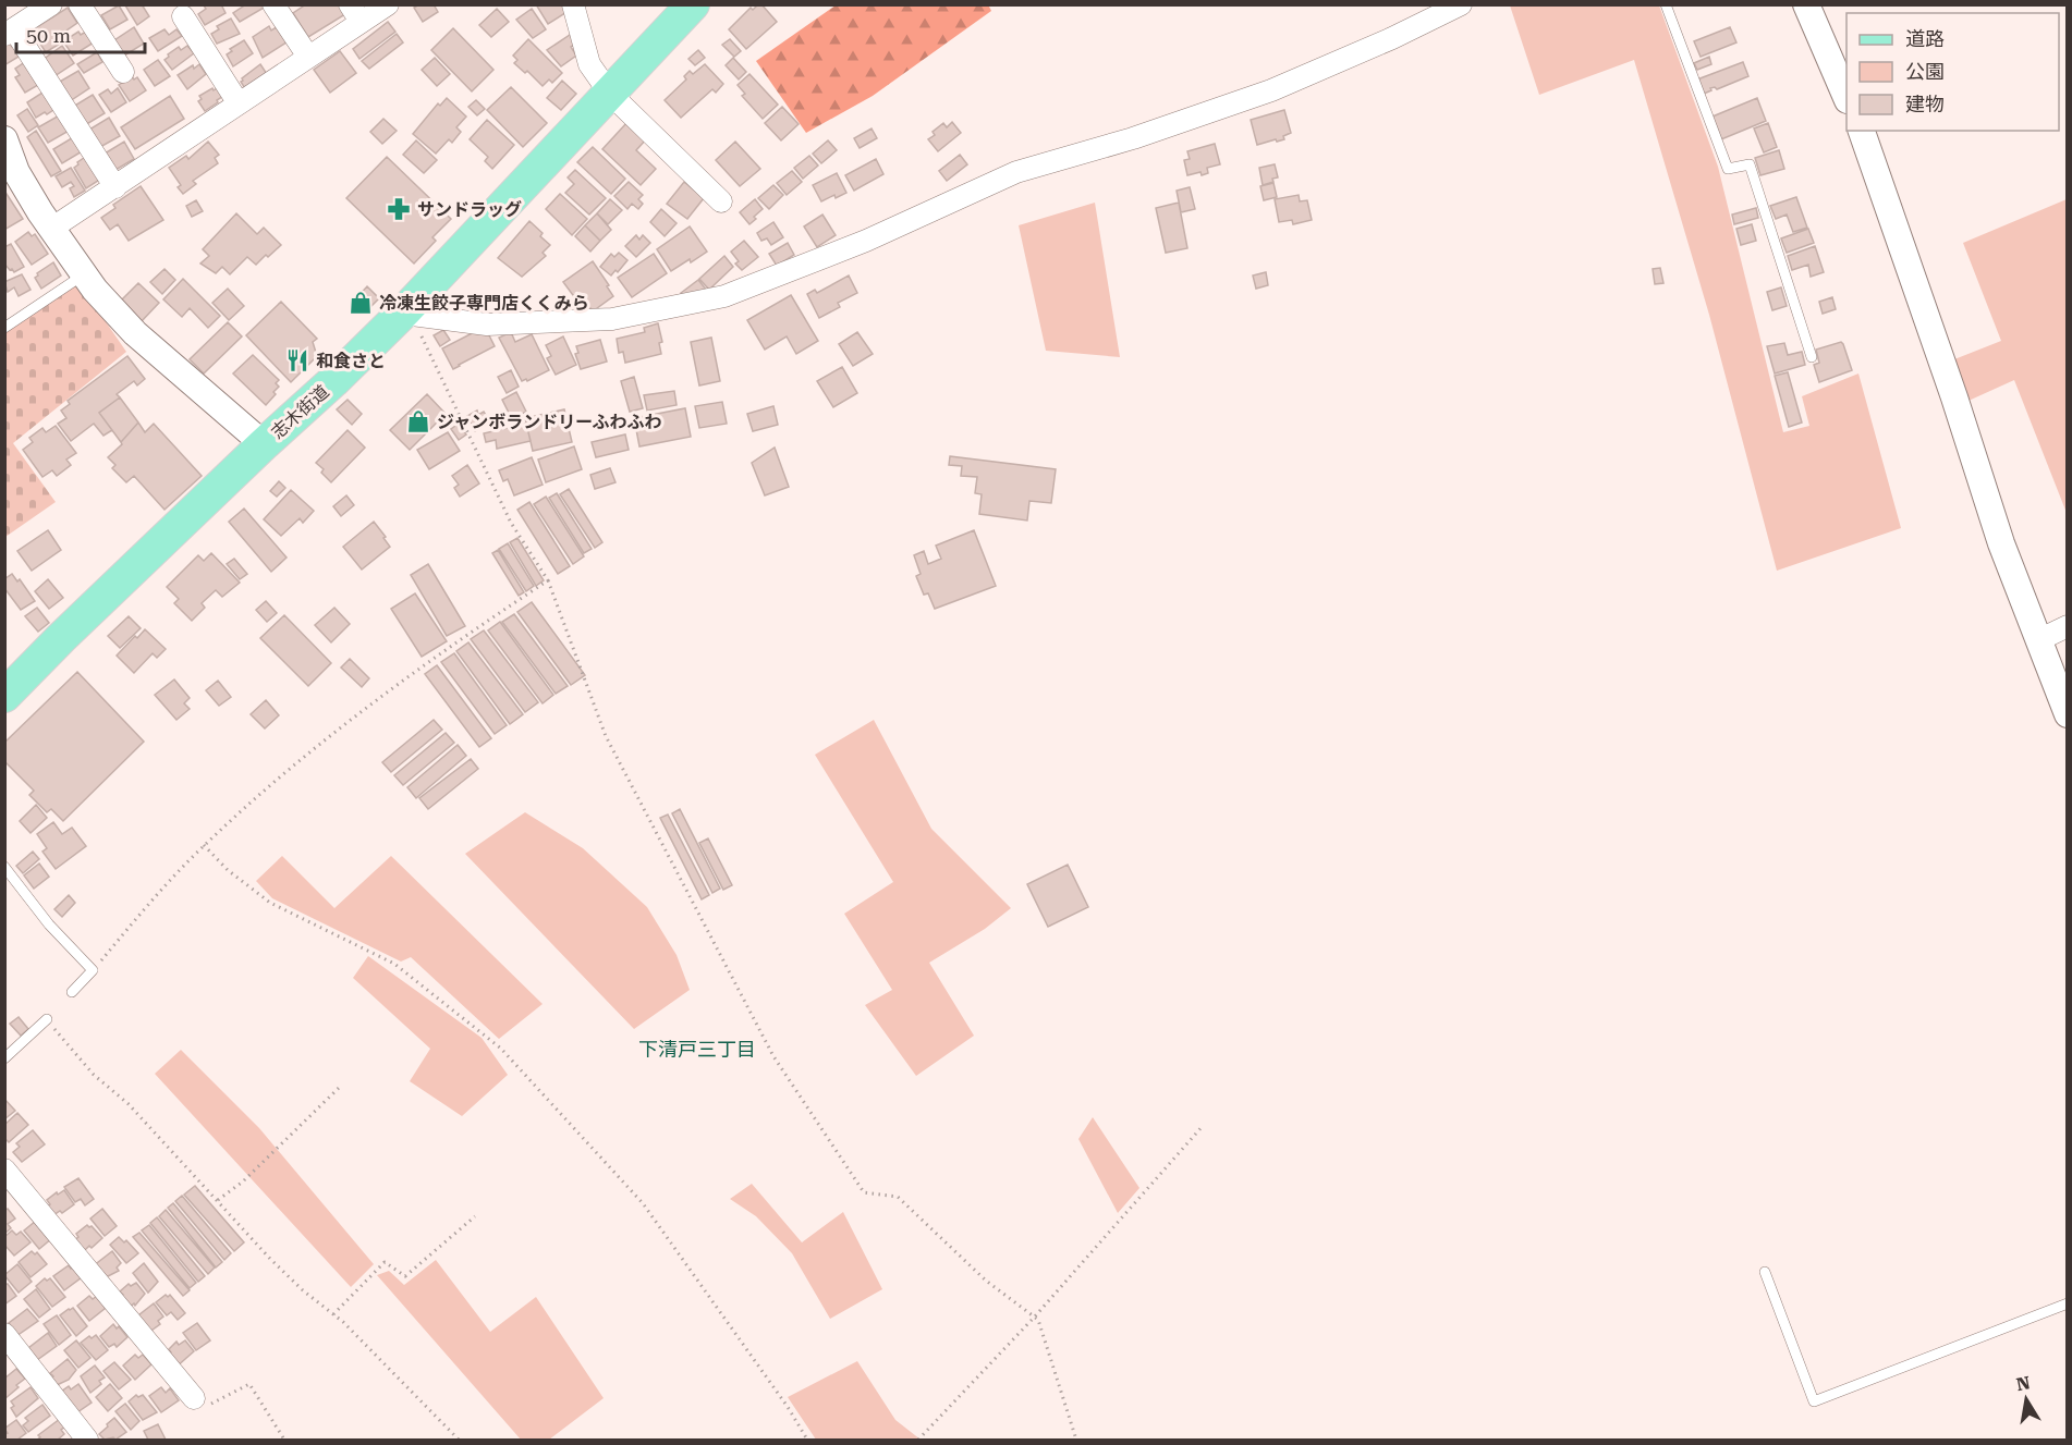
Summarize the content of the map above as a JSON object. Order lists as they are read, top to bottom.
{
  "streets": {
    "main road": ["志木街道"]
  },
  "districts": ["下清戸三丁目"],
  "places": {
    "pharmacy": ["サンドラッグ"],
    "shop": ["冷凍生餃子専門店くくみら", "ジャンボランドリーふわふわ"],
    "restaurant": ["和食さと"]
  },
  "legend": ["道路", "公園", "建物"],
  "scale_bar": "50 m",
  "north": "top"
}
